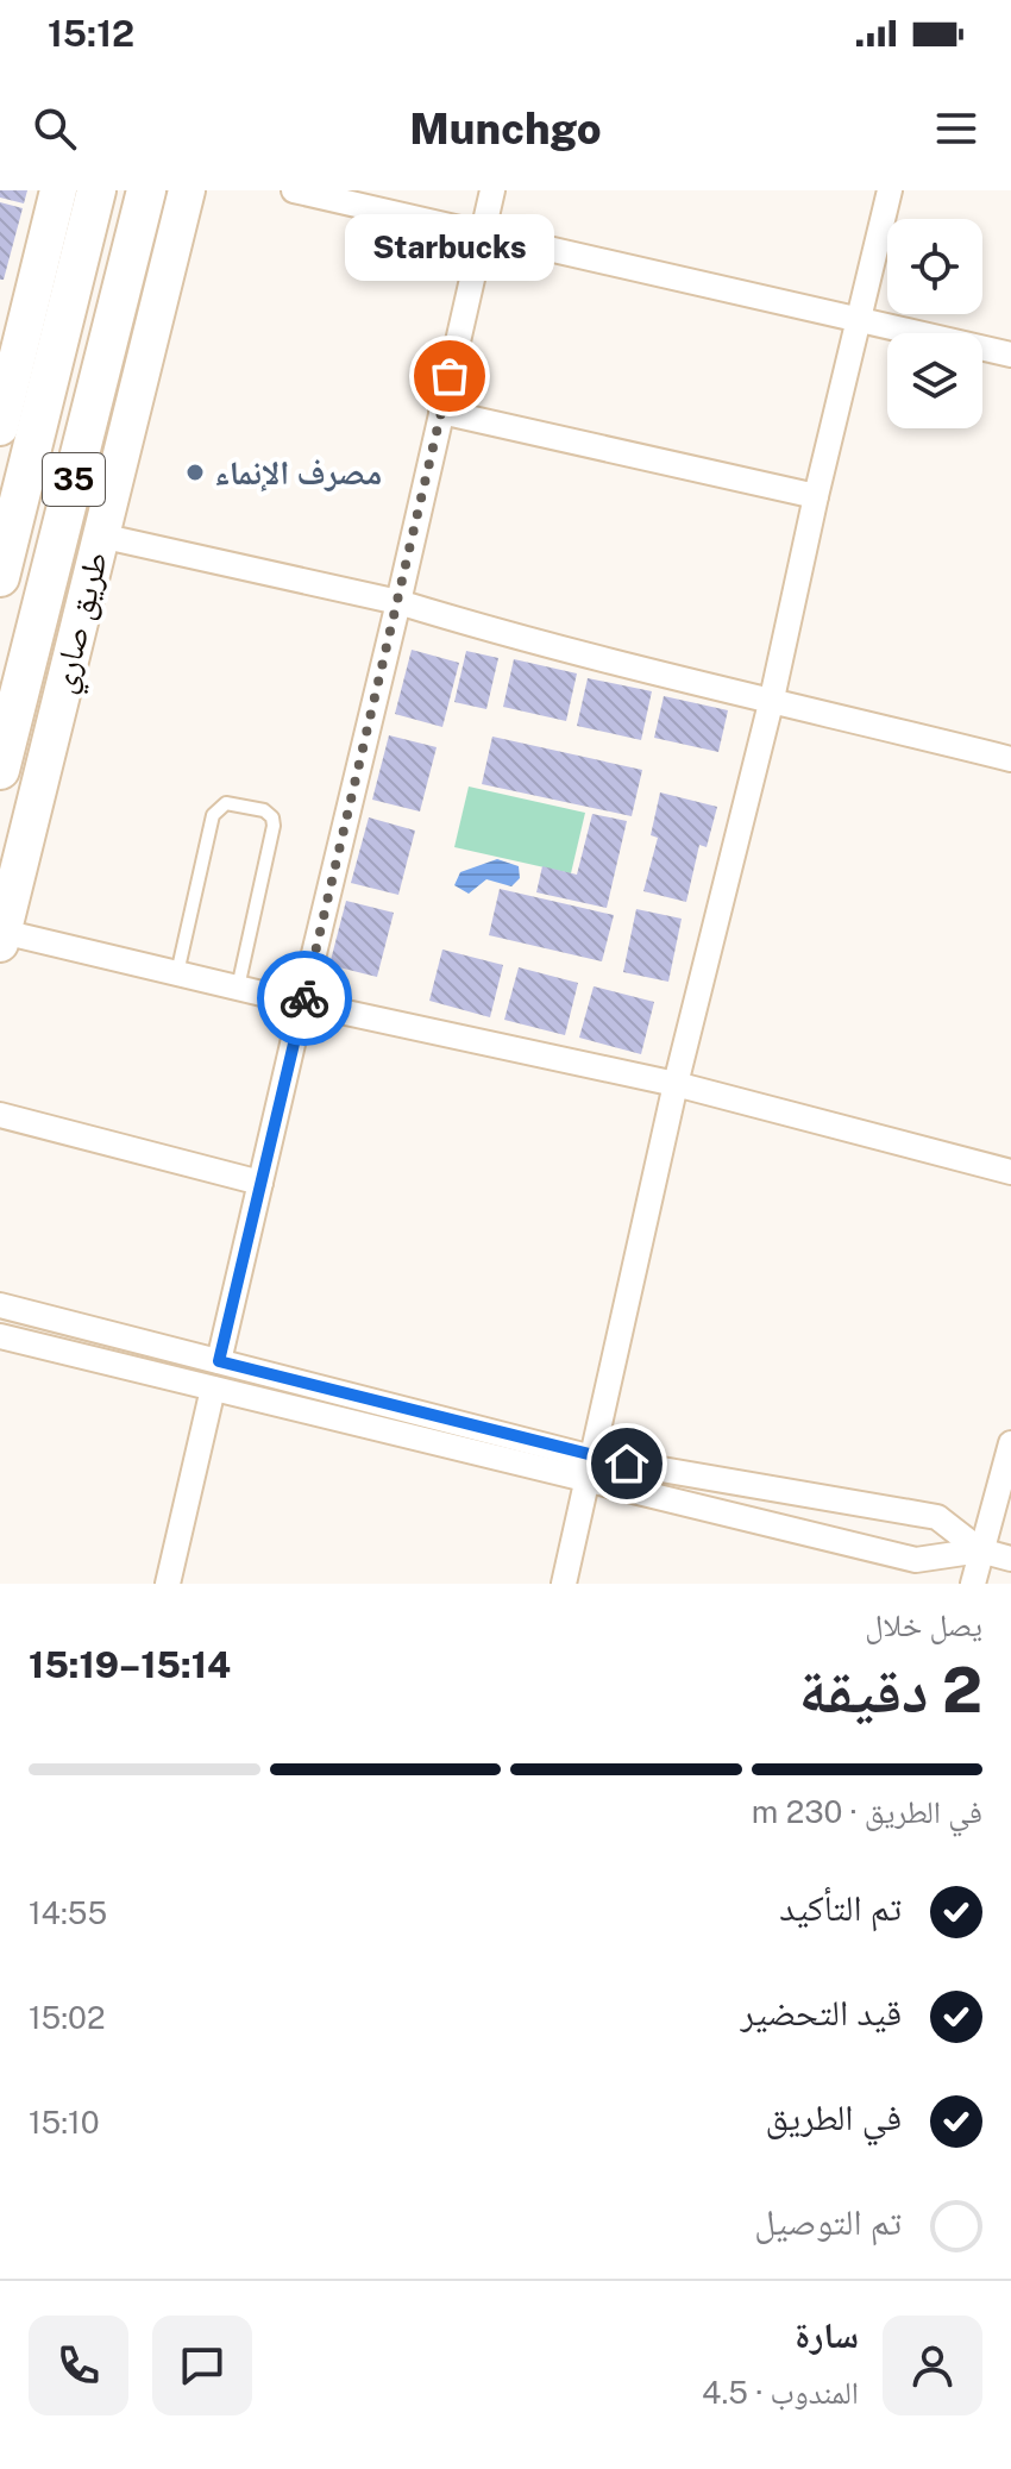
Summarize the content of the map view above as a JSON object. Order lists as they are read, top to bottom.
{
  "streets": {
    "main road": ["35", "طريق صاري"]
  },
  "places": ["Starbucks", "مصرف الإنماء"],
  "page": {
    "status": "15:12",
    "header": "Munchgo",
    "bubble": "Starbucks",
    "heading": ["2 دقيقة", "يصل خلال", "15:14–15:19"],
    "panel": ["سارة", "المندوب · 4.5"],
    "bar": "في الطريق · 230 m",
    "list": [
      ["تم التأكيد", "14:55"],
      ["قيد التحضير", "15:02"],
      ["في الطريق", "15:10"],
      "تم التوصيل"
    ]
  }
}
